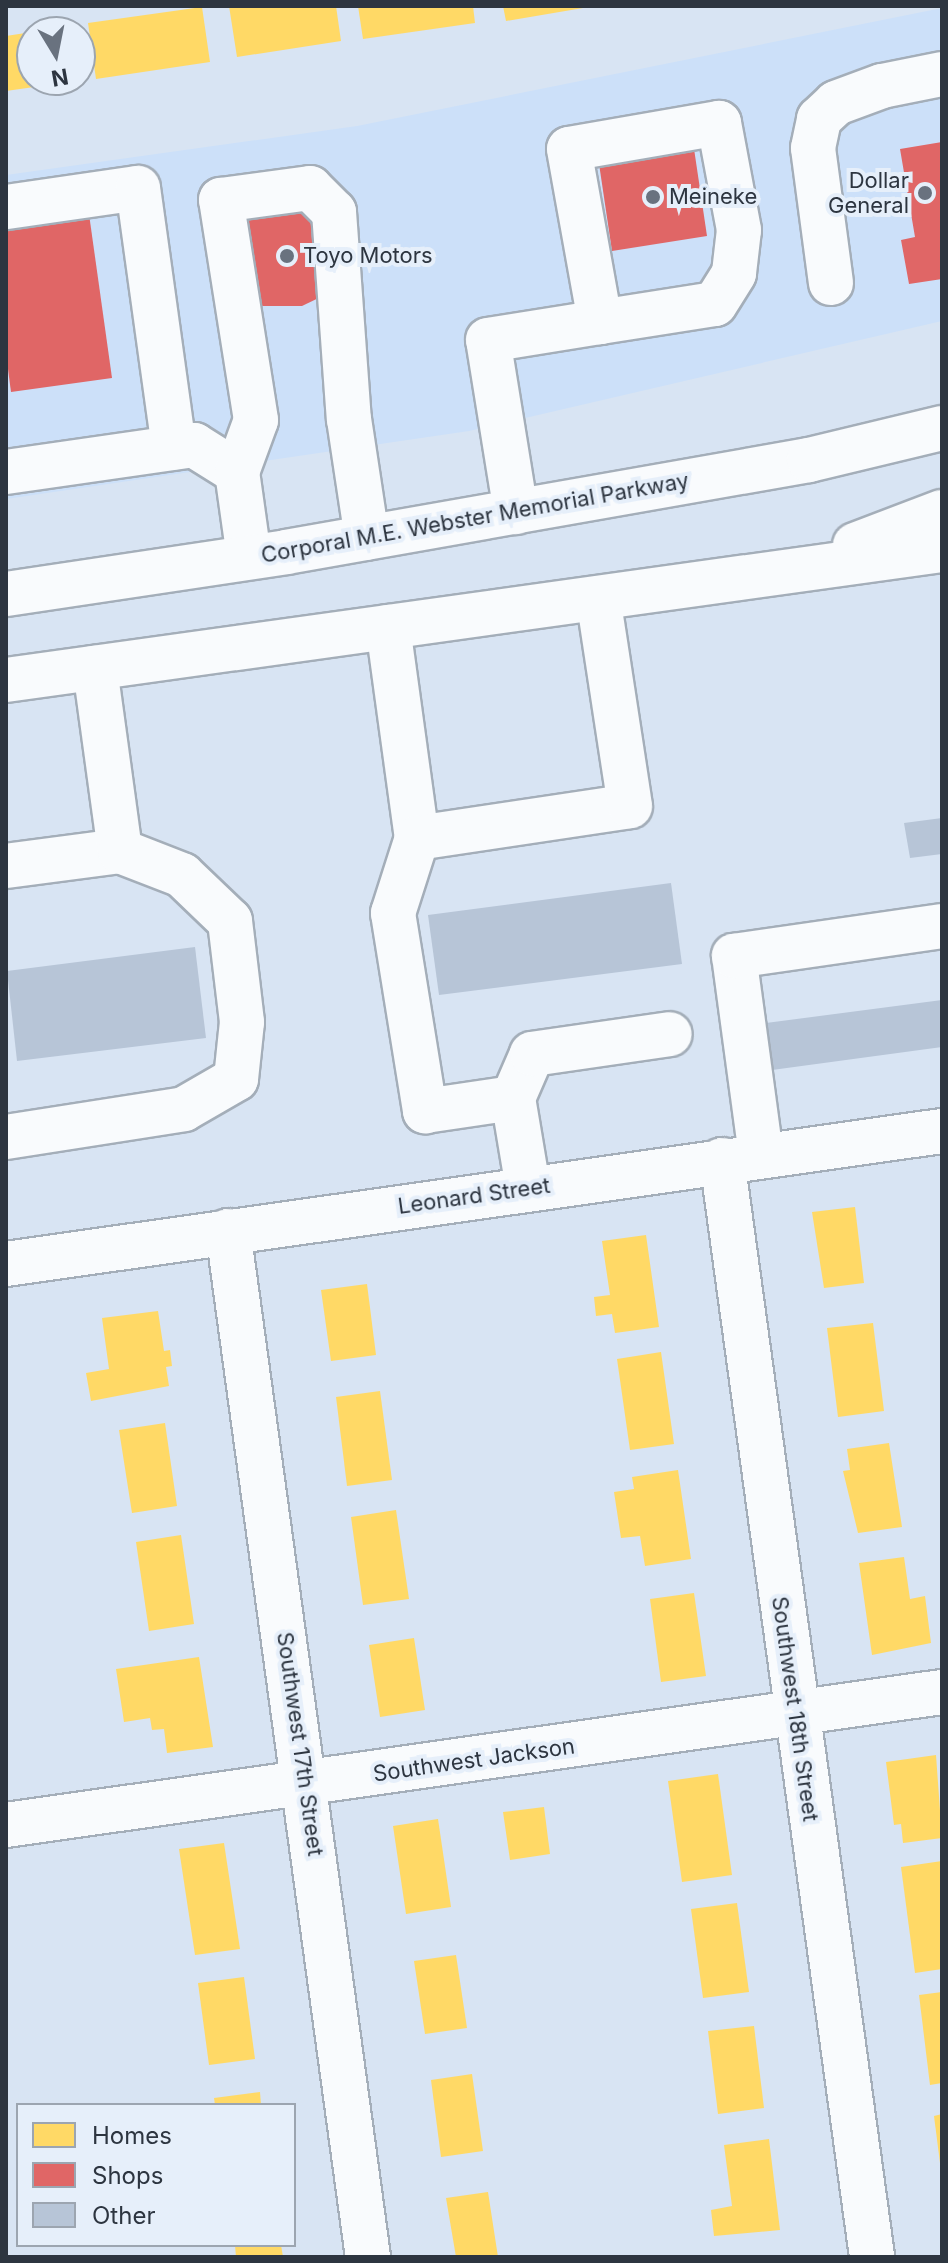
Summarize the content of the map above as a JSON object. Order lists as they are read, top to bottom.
{
  "streets": {
    "street": [
      "Corporal M.E. Webster Memorial Parkway",
      "Leonard Street",
      "Southwest 18th Street",
      "Southwest 17th Street",
      "Southwest Jackson"
    ]
  },
  "crossings": [
    ["Leonard Street", "Southwest 18th Street"],
    ["Leonard Street", "Southwest 17th Street"],
    ["Southwest 18th Street", "Southwest Jackson"],
    ["Southwest 17th Street", "Southwest Jackson"]
  ],
  "places": ["Dollar General", "Meineke", "Toyo Motors"],
  "legend": ["Homes", "Shops", "Other"],
  "north": "bottom"
}
